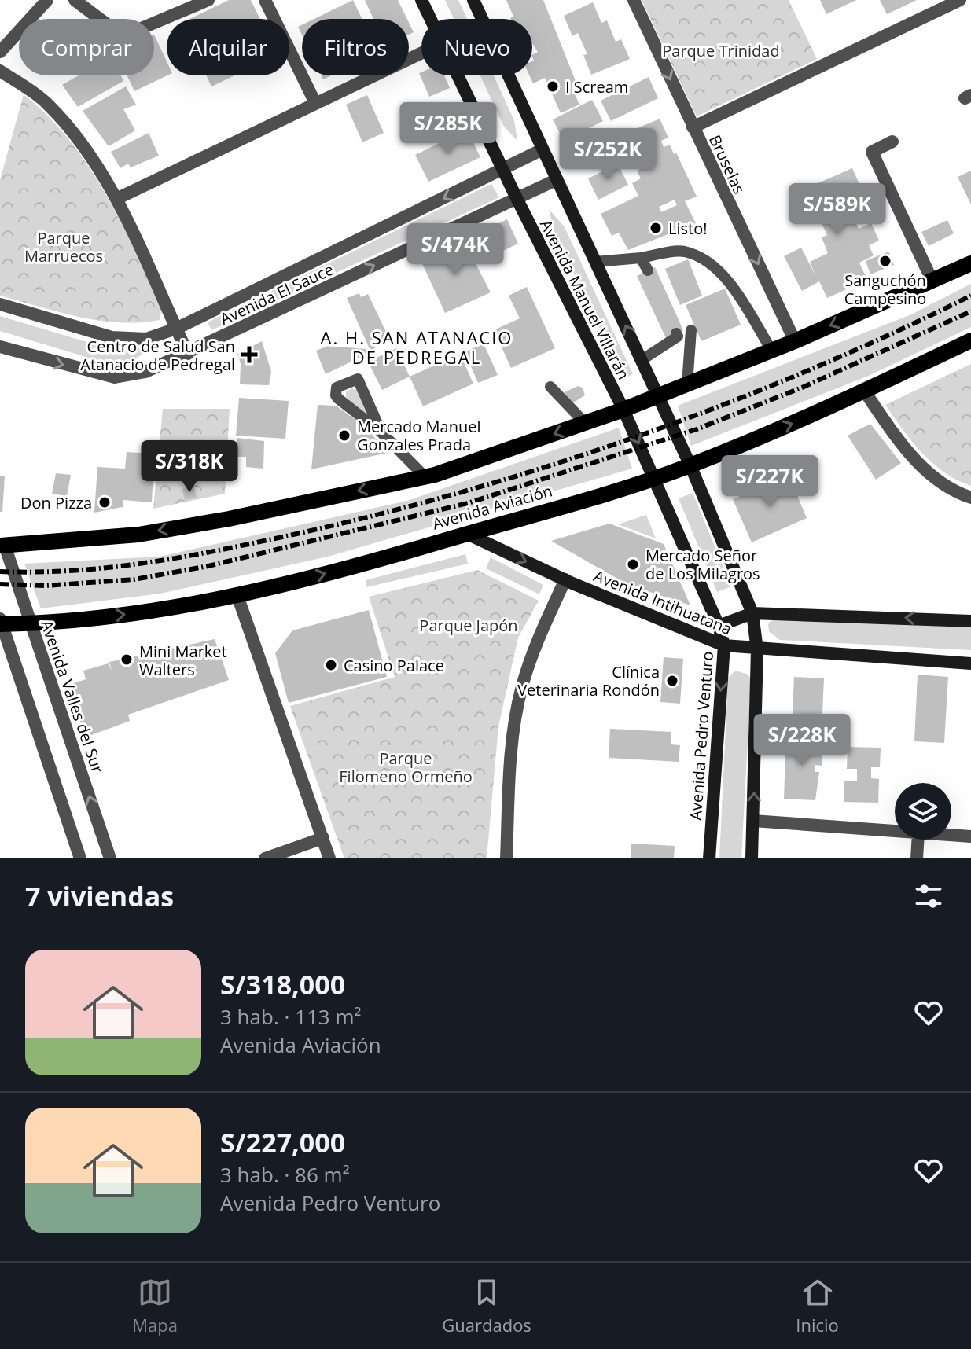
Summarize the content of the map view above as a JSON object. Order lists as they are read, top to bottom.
{
  "streets": {
    "main road": [
      "Avenida Manuel Villarán",
      "Avenida Aviación",
      "Avenida Intihuatana",
      "Avenida Pedro Venturo"
    ],
    "street": ["Bruselas", "Avenida El Sauce", "Avenida Valles del Sur"]
  },
  "crossings": [
    ["Avenida El Sauce", "Avenida Manuel Villarán"],
    ["Avenida Manuel Villarán", "Avenida Aviación"],
    ["Avenida Manuel Villarán", "Avenida Pedro Venturo"],
    ["Avenida Aviación", "Avenida Intihuatana"],
    ["Avenida Aviación", "Avenida Valles del Sur"],
    ["Avenida Aviación", "Avenida Pedro Venturo"],
    ["Avenida Intihuatana", "Avenida Pedro Venturo"]
  ],
  "one_way": ["Bruselas"],
  "districts": ["A. H. SAN ATANACIO DE PEDREGAL"],
  "parks": [
    "Parque Trinidad",
    "Parque Marruecos",
    "Parque Japón",
    "Parque Filomeno Ormeño"
  ],
  "places": {
    "other": [
      "I Scream",
      "Listo!",
      "Sanguchón Campesino",
      "Mercado Manuel Gonzales Prada",
      "Don Pizza",
      "Mercado Señor de Los Milagros",
      "Mini Market Walters",
      "Casino Palace",
      "Clínica Veterinaria Rondón"
    ],
    "health": ["Centro de Salud San Atanacio de Pedregal"]
  },
  "page": {
    "chip": [
      "Comprar",
      "Alquilar",
      "Filtros",
      "Nuevo"
    ],
    "price": [
      "S/285K",
      "S/252K",
      "S/589K",
      "S/474K",
      "S/318K",
      "S/227K",
      "S/228K"
    ],
    "heading": "7 viviendas",
    "list": [
      {
        "name": "S/318,000",
        "note": "3 hab. · 113 m² · Avenida Aviación"
      },
      {
        "name": "S/227,000",
        "note": "3 hab. · 86 m² · Avenida Pedro Venturo"
      }
    ],
    "tabs": ["Mapa", "Guardados", "Inicio"]
  }
}
